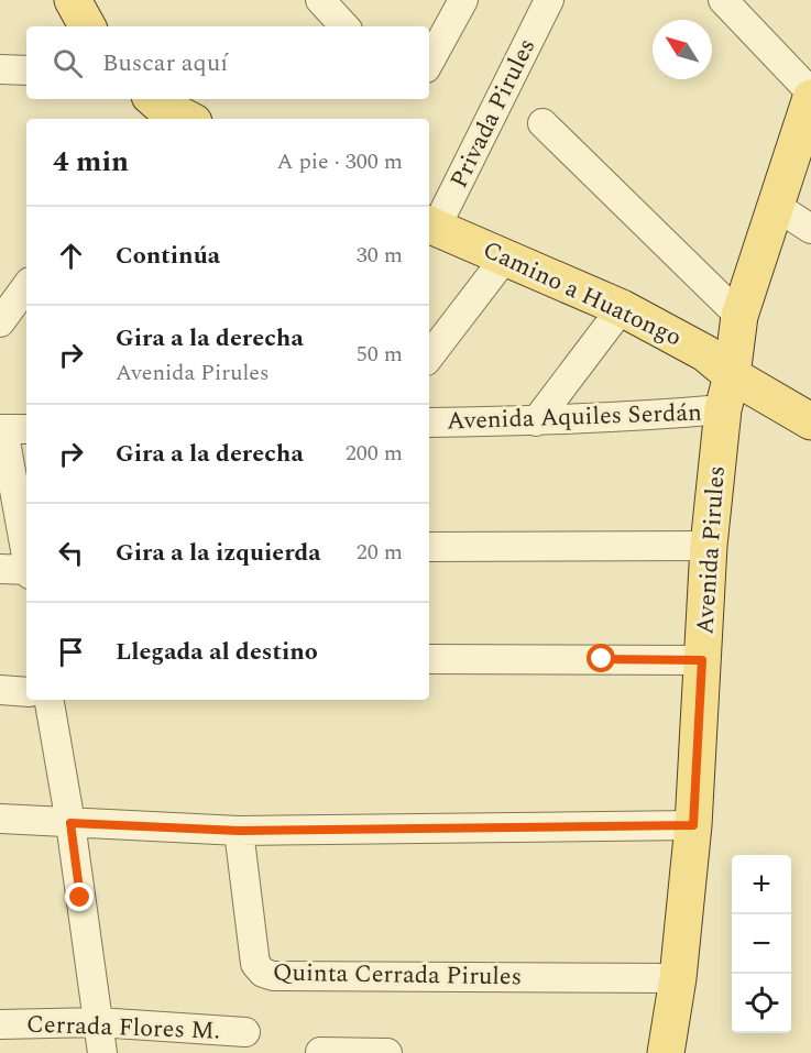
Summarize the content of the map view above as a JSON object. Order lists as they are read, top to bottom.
{
  "streets": {
    "main road": ["Camino a Huatongo", "Avenida Pirules"],
    "street": [
      "Privada Pirules",
      "Avenida Aquiles Serdán",
      "Quinta Cerrada Pirules",
      "Cerrada Flores M."
    ]
  },
  "crossings": [
    ["Privada Pirules", "Camino a Huatongo"],
    ["Camino a Huatongo", "Avenida Pirules"],
    ["Avenida Aquiles Serdán", "Avenida Pirules"],
    ["Avenida Pirules", "Quinta Cerrada Pirules"]
  ],
  "north": "top left",
  "page": {
    "search": "Buscar aquí",
    "heading": ["4 min", "A pie · 300 m"],
    "list": [
      ["Continúa", "30 m"],
      ["Gira a la derecha", "Avenida Pirules", "50 m"],
      ["Gira a la derecha", "200 m"],
      ["Gira a la izquierda", "20 m"],
      "Llegada al destino"
    ],
    "map_buttons": ["+", "−"]
  }
}
